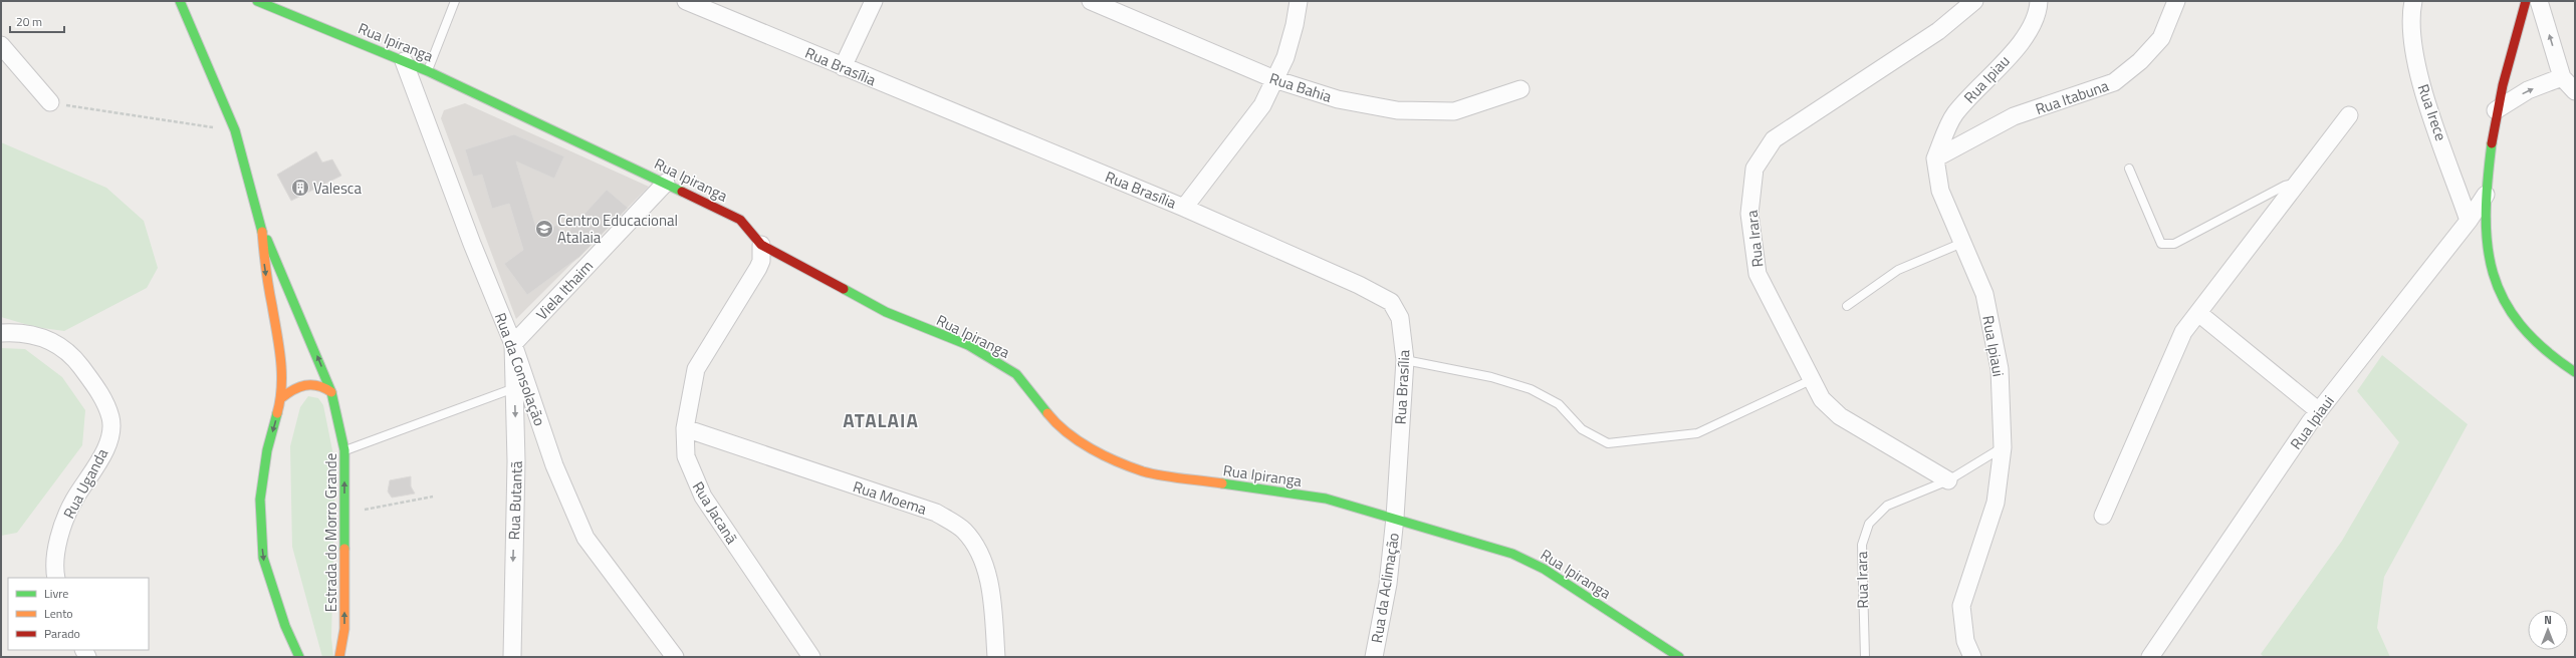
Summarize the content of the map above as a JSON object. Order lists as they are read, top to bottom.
{
  "streets": {
    "street": [
      "Rua Ipiranga",
      "Rua Brasília",
      "Rua Ipiau",
      "Rua Bahia",
      "Rua Itabuna",
      "Rua Irece",
      "Rua Irara",
      "Viela Ithaim",
      "Rua Ipiaui",
      "Rua da Consolação",
      "Rua Uganda",
      "Rua Moema",
      "Rua Butantã",
      "Rua Jacanã",
      "Estrada do Morro Grande",
      "Rua da Aclimação"
    ]
  },
  "crossings": [
    ["Rua Ipiranga", "Rua Brasília"],
    ["Rua Ipiranga", "Viela Ithaim"],
    ["Rua Ipiranga", "Rua da Consolação"],
    ["Rua Ipiranga", "Rua Jacanã"],
    ["Rua Ipiranga", "Rua da Aclimação"],
    ["Rua Brasília", "Rua da Aclimação"],
    ["Rua Ipiau", "Rua Itabuna"],
    ["Rua Ipiau", "Rua Ipiaui"],
    ["Rua Itabuna", "Rua Ipiaui"],
    ["Rua Irece", "Rua Ipiaui"],
    ["Rua Irara", "Rua Ipiaui"],
    ["Viela Ithaim", "Rua da Consolação"],
    ["Viela Ithaim", "Rua Butantã"],
    ["Rua da Consolação", "Rua Butantã"],
    ["Rua Moema", "Rua Jacanã"]
  ],
  "one_way": ["Rua Butantã"],
  "districts": ["ATALAIA"],
  "places": {
    "building": ["Valesca"],
    "school or university": ["Centro Educacional Atalaia"]
  },
  "legend": ["Livre", "Lento", "Parado"],
  "scale_bar": "20 m",
  "north": "top"
}
